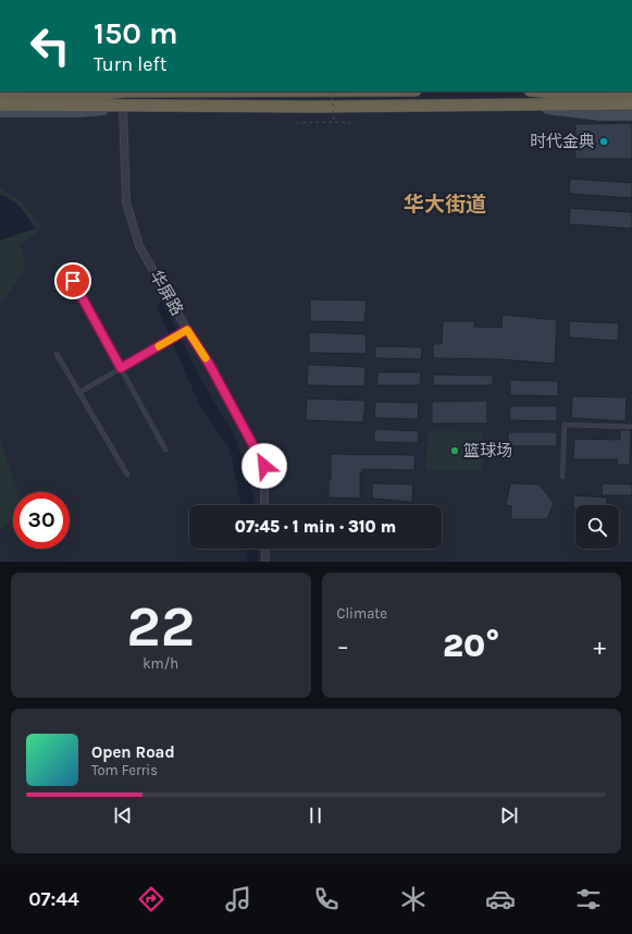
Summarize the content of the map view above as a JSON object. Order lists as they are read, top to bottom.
{
  "streets": {
    "street": ["华屏路"]
  },
  "districts": ["华大街道"],
  "places": ["时代金典", "篮球场"],
  "page": {
    "turn": ["150 m", "Turn left"],
    "limit": "30",
    "trip": "07:45 · 1 min · 310 m",
    "tile": [
      ["22", "km/h"],
      "Climate"
    ],
    "heat": ["−", "20°", "+"],
    "song": ["Open Road", "Tom Ferris"],
    "tabs": "07:44"
  }
}
